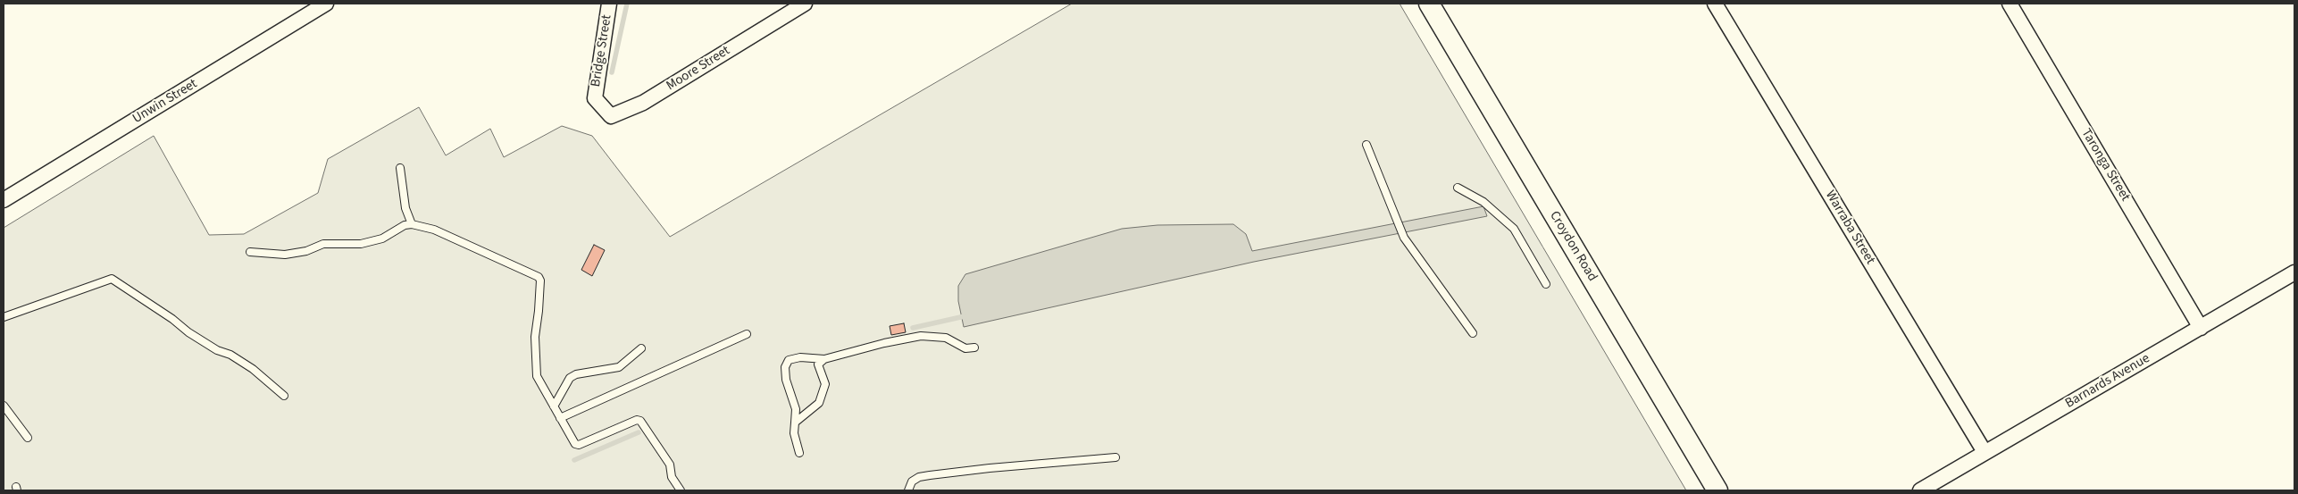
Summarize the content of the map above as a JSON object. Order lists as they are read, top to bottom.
{
  "streets": {
    "main road": ["Croydon Road"],
    "street": [
      "Bridge Street",
      "Moore Street",
      "Unwin Street",
      "Taronga Street",
      "Warraba Street",
      "Barnards Avenue"
    ]
  },
  "crossings": [
    ["Bridge Street", "Moore Street"],
    ["Taronga Street", "Barnards Avenue"],
    ["Warraba Street", "Barnards Avenue"]
  ]
}
